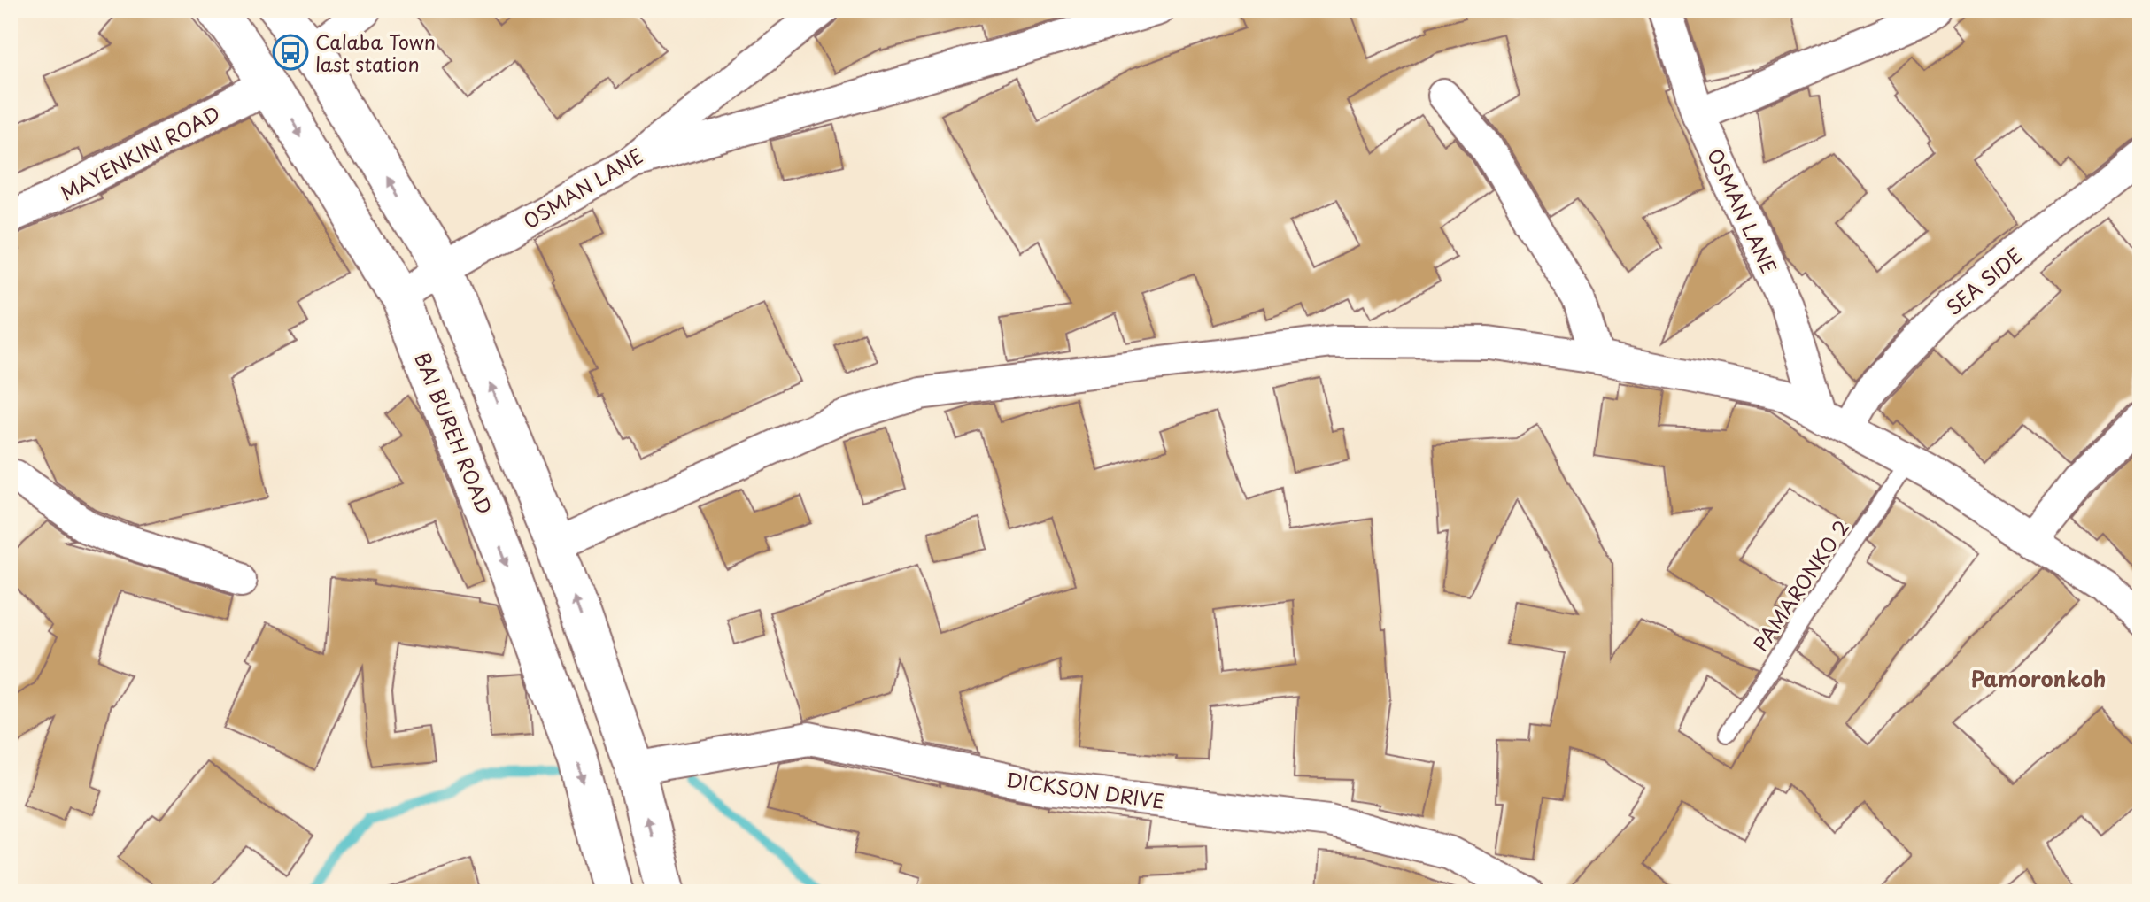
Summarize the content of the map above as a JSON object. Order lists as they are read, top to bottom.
{
  "streets": {
    "highway": ["BAI BUREH ROAD"],
    "street": [
      "MAYENKINI ROAD",
      "OSMAN LANE",
      "SEA SIDE",
      "DICKSON DRIVE"
    ],
    "lane": ["PAMARONKO 2"]
  },
  "crossings": [
    ["MAYENKINI ROAD", "BAI BUREH ROAD"],
    ["OSMAN LANE", "SEA SIDE"],
    ["OSMAN LANE", "BAI BUREH ROAD"]
  ],
  "districts": ["Pamoronkoh"],
  "places": {
    "bus stop": ["Calaba Town last station"]
  }
}
